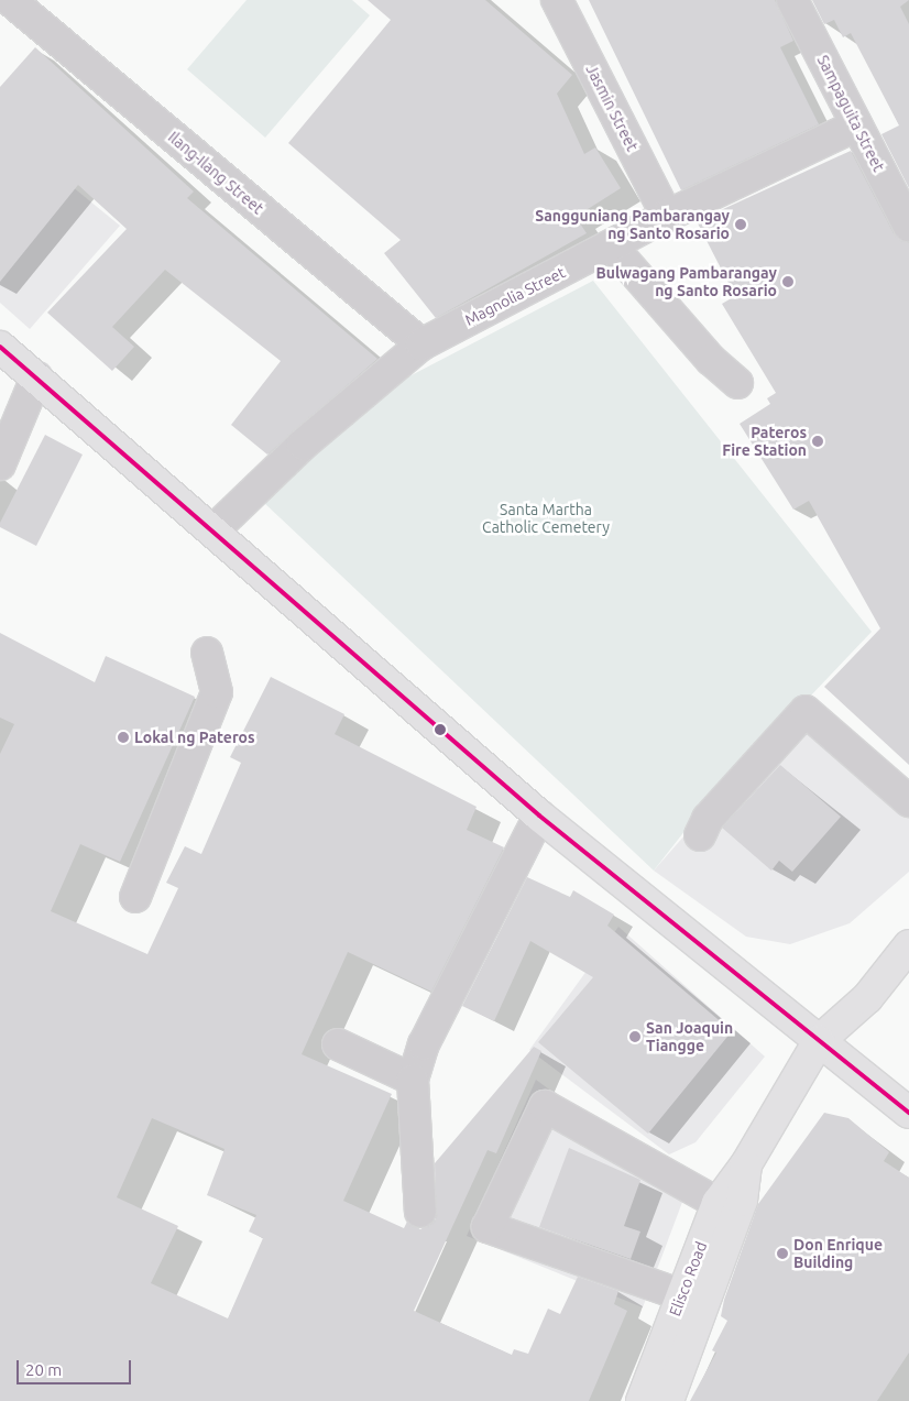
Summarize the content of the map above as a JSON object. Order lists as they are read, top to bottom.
{
  "streets": {
    "main road": ["Elisco Road"],
    "street": [
      "Jasmin Street",
      "Sampaguita Street",
      "Ilang-Ilang Street",
      "Magnolia Street"
    ]
  },
  "crossings": [
    ["Jasmin Street", "Magnolia Street"],
    ["Sampaguita Street", "Magnolia Street"],
    ["Ilang-Ilang Street", "Magnolia Street"]
  ],
  "parks": ["Santa Martha Catholic Cemetery"],
  "places": [
    "Sangguniang Pambarangay ng Santo Rosario",
    "Bulwagang Pambarangay ng Santo Rosario",
    "Pateros Fire Station",
    "Lokal ng Pateros",
    "San Joaquin Tiangge",
    "Don Enrique Building"
  ],
  "scale_bar": "20 m"
}
